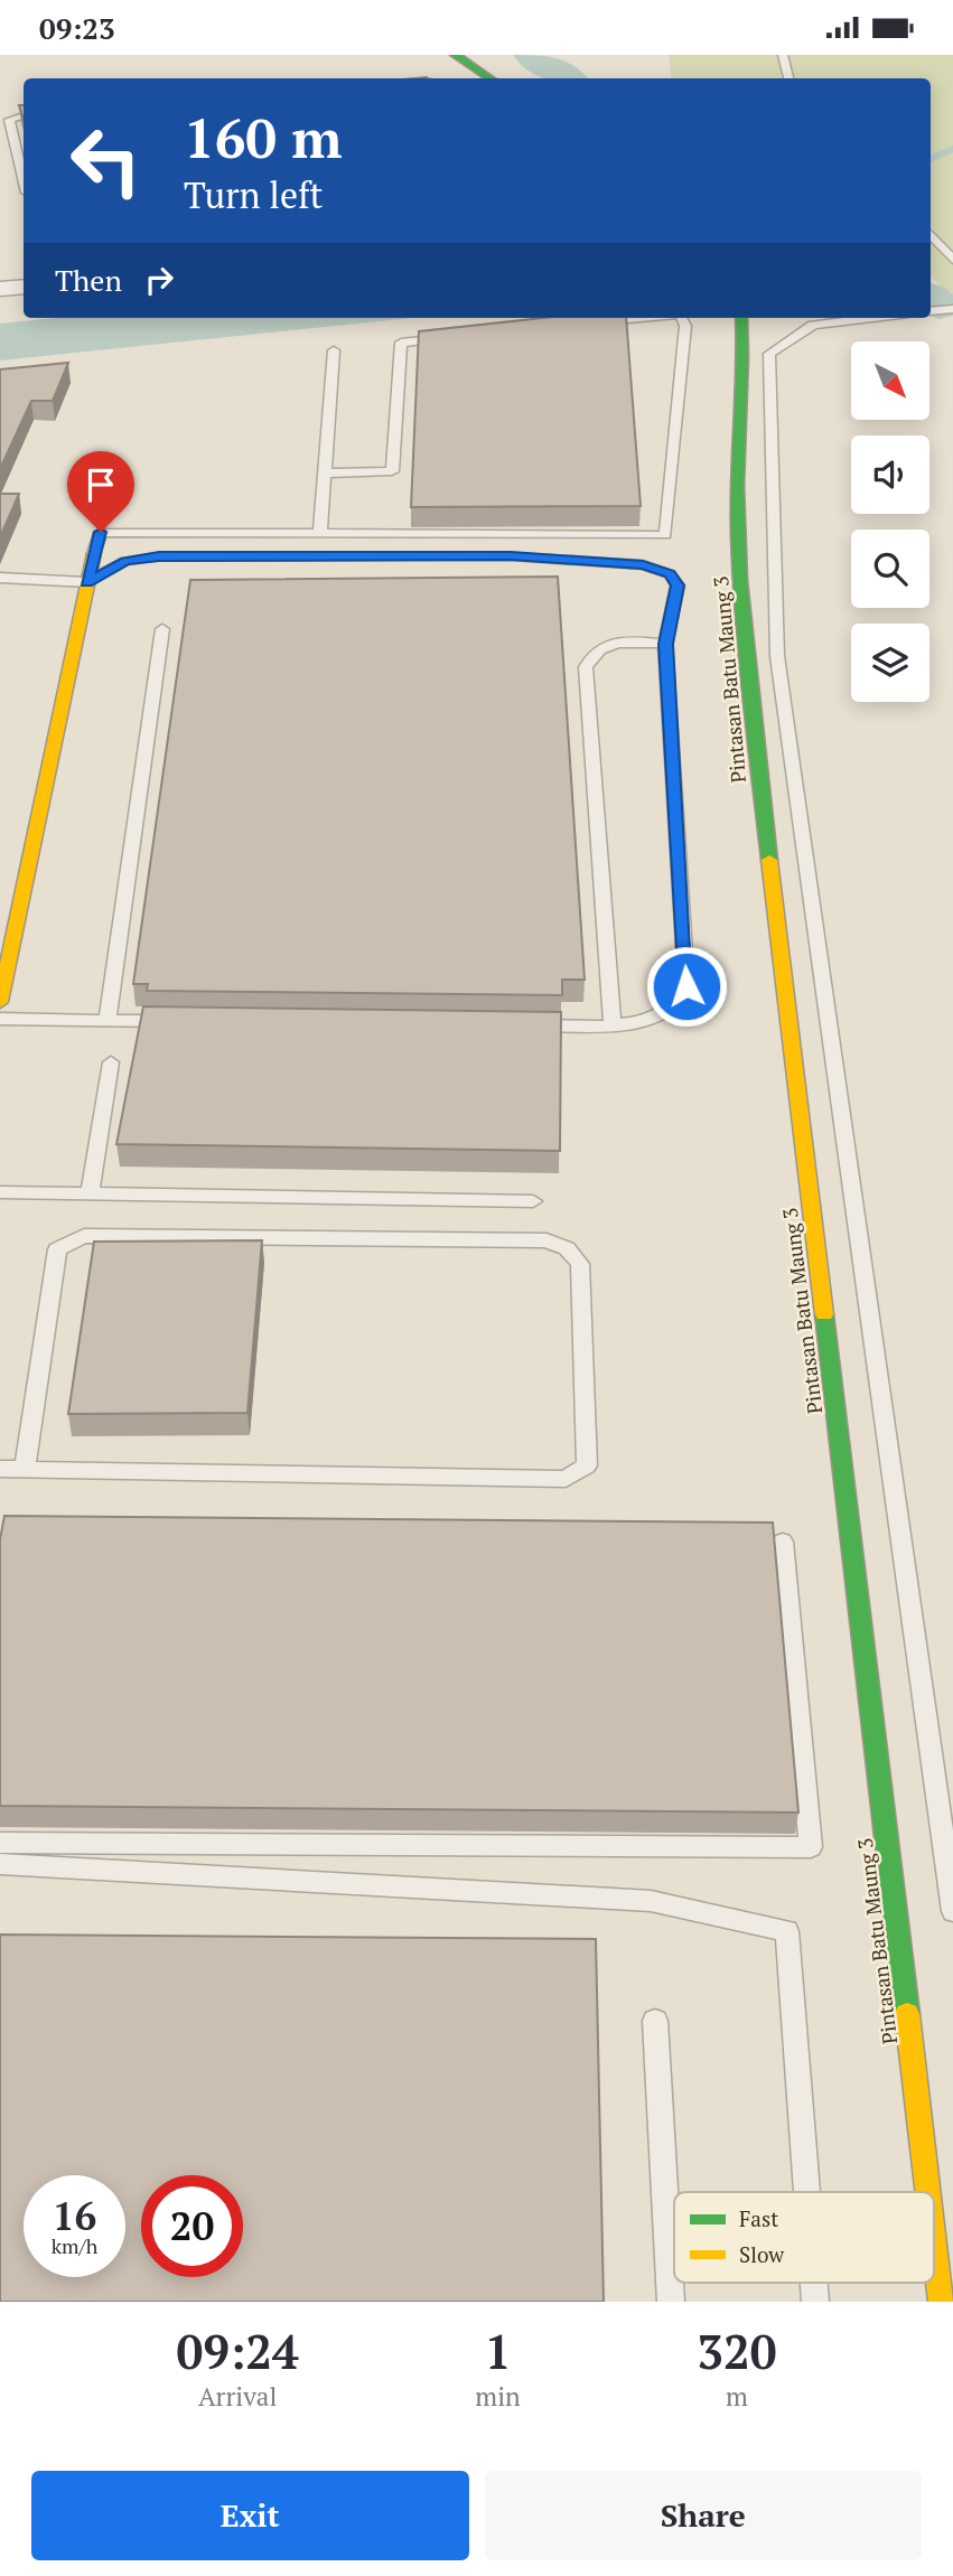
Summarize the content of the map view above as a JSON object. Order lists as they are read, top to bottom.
{
  "streets": {
    "street": ["Pintasan Batu Maung 3"]
  },
  "legend": ["Fast", "Slow"],
  "north": "bottom right",
  "page": {
    "status": "09:23",
    "turn": ["160 m", "Turn left"],
    "then": "Then",
    "speed": "16 km/h",
    "limit": "20",
    "eta": [
      "09:24",
      "Arrival",
      "1",
      "min",
      "320",
      "m"
    ],
    "buttons": ["Exit", "Share"]
  }
}
